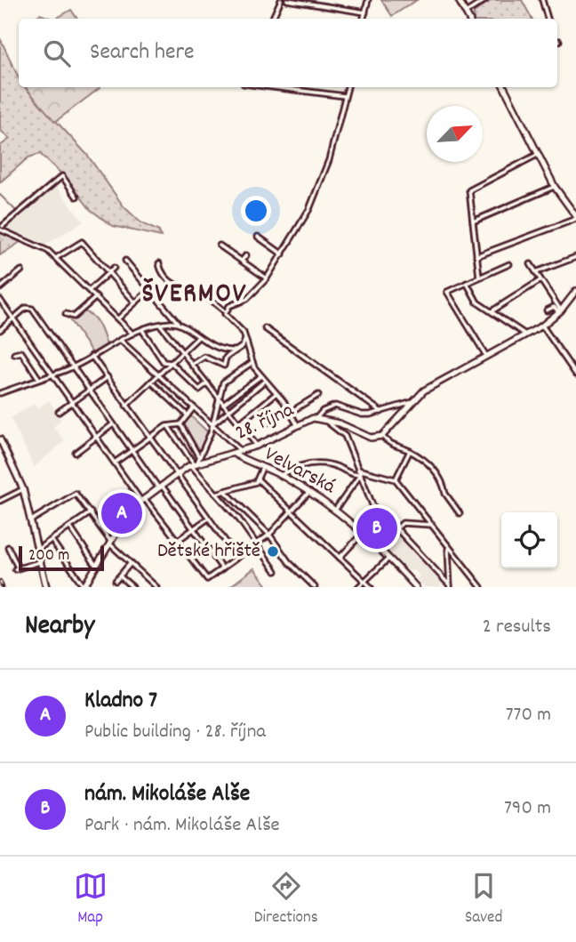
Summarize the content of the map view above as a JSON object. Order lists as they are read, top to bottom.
{
  "streets": {
    "main road": ["28. října", "Velvarská"]
  },
  "crossings": [
    ["28. října", "Velvarská"]
  ],
  "districts": ["ŠVERMOV"],
  "places": ["Dětské hřiště"],
  "scale_bar": "200 m",
  "north": "top right",
  "page": {
    "search": "Search here",
    "pins": ["A", "B"],
    "scale": "200 m",
    "heading": ["Nearby", "2 results"],
    "list": [
      {
        "mark": "A",
        "name": "Kladno 7",
        "note": "Public building · 28. října",
        "value": "770 m"
      },
      {
        "mark": "B",
        "name": "nám. Mikoláše Alše",
        "note": "Park · nám. Mikoláše Alše",
        "value": "790 m"
      }
    ],
    "nav": ["Map", "Directions", "Saved"]
  }
}
